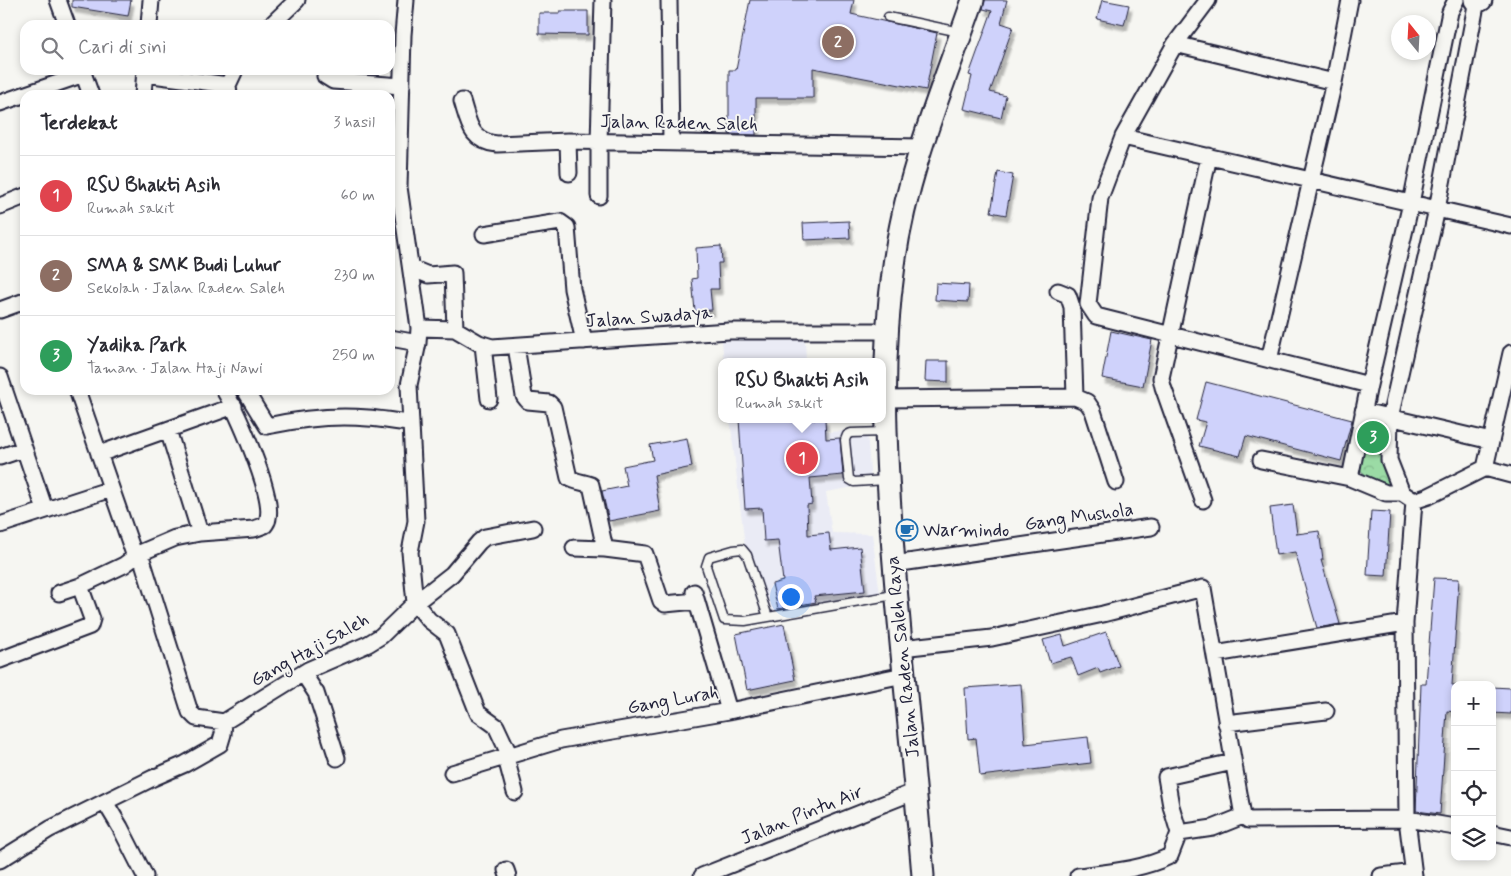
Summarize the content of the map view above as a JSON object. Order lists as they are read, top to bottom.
{
  "streets": {
    "main road": ["Jalan Raden Saleh Raya"],
    "street": [
      "Jalan Raden Saleh",
      "Jalan Swadaya",
      "Gang Mushola",
      "Gang Haji Saleh",
      "Gang Lurah",
      "Jalan Pintu Air"
    ]
  },
  "crossings": [
    ["Jalan Raden Saleh", "Jalan Raden Saleh Raya"],
    ["Jalan Swadaya", "Jalan Raden Saleh Raya"],
    ["Gang Mushola", "Jalan Raden Saleh Raya"],
    ["Jalan Raden Saleh Raya", "Gang Lurah"],
    ["Jalan Raden Saleh Raya", "Jalan Pintu Air"]
  ],
  "places": {
    "cafe": ["Warmindo"]
  },
  "north": "top",
  "page": {
    "search": "Cari di sini",
    "pins": ["2", "3", "1"],
    "heading": ["Terdekat", "3 hasil"],
    "list": [
      {
        "mark": "1",
        "name": "RSU Bhakti Asih",
        "note": "Rumah sakit",
        "value": "60 m"
      },
      {
        "mark": "2",
        "name": "SMA & SMK Budi Luhur",
        "note": "Sekolah · Jalan Raden Saleh",
        "value": "230 m"
      },
      {
        "mark": "3",
        "name": "Yadika Park",
        "note": "Taman · Jalan Haji Nawi",
        "value": "250 m"
      }
    ],
    "popup": ["RSU Bhakti Asih", "Rumah sakit"],
    "map_buttons": ["+", "−"]
  }
}
